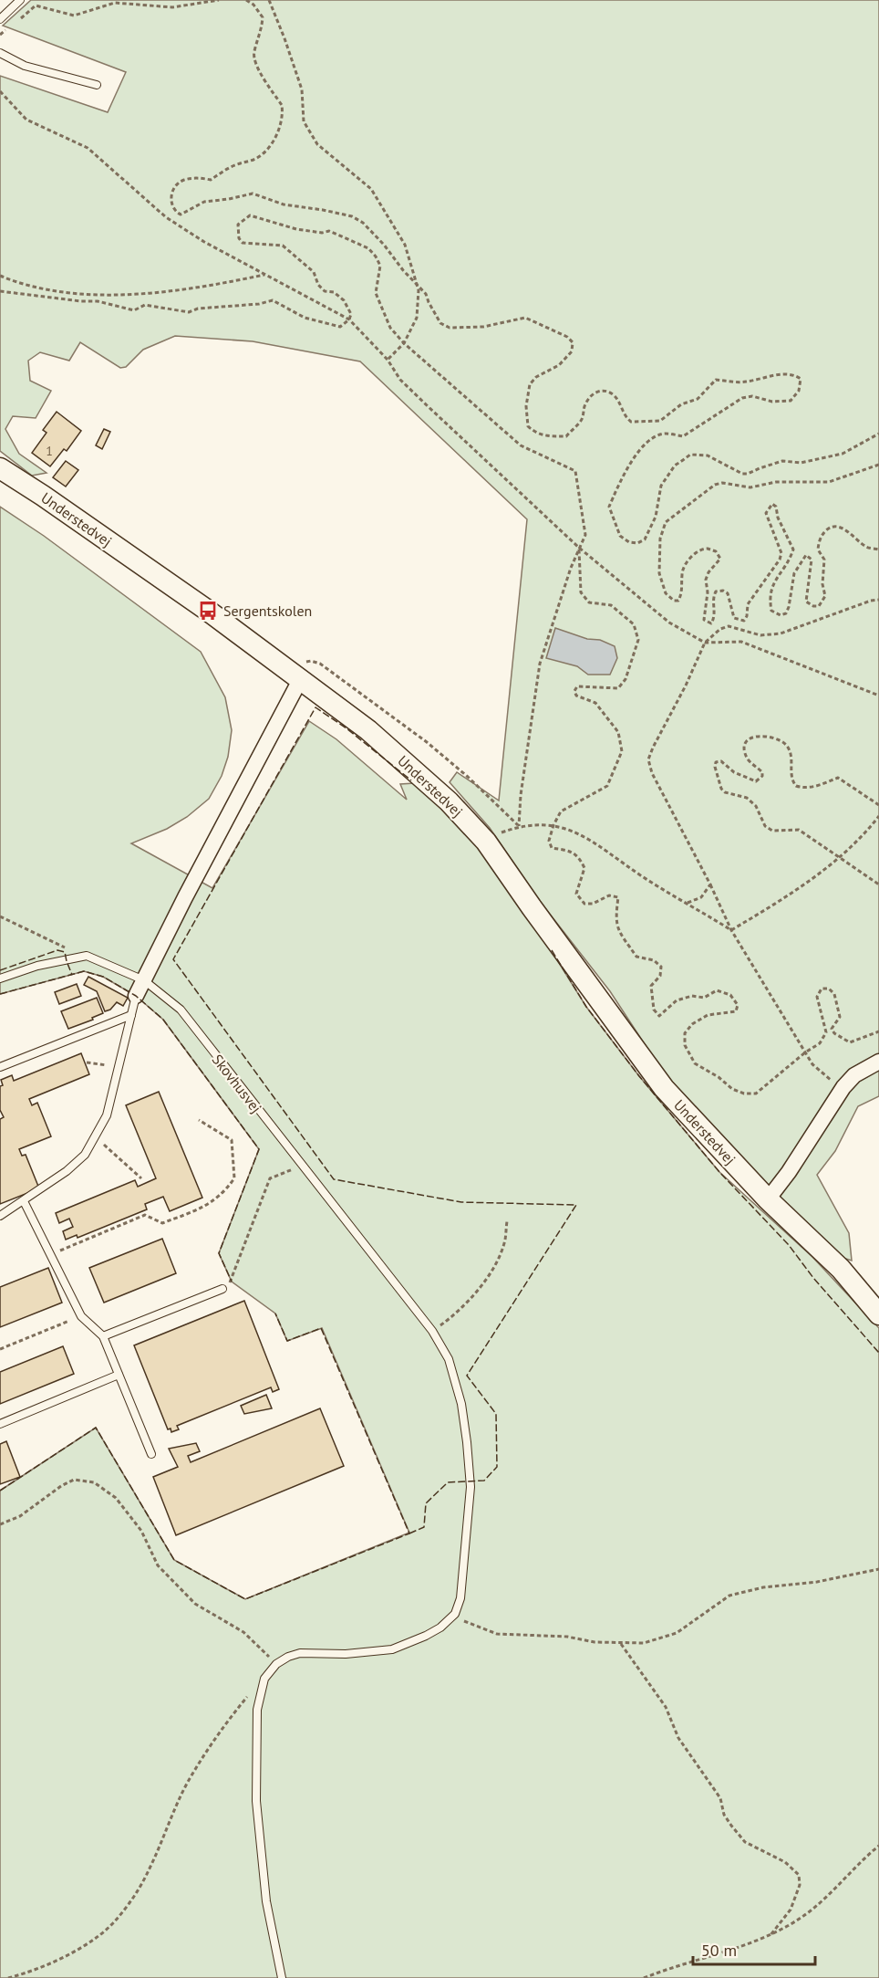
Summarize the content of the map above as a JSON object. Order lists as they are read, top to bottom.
{
  "streets": {
    "street": ["Understedvej"],
    "lane": ["Skovhusvej"]
  },
  "places": {
    "bus stop": ["Sergentskolen"]
  },
  "house_numbers": ["1"],
  "scale_bar": "50 m"
}
